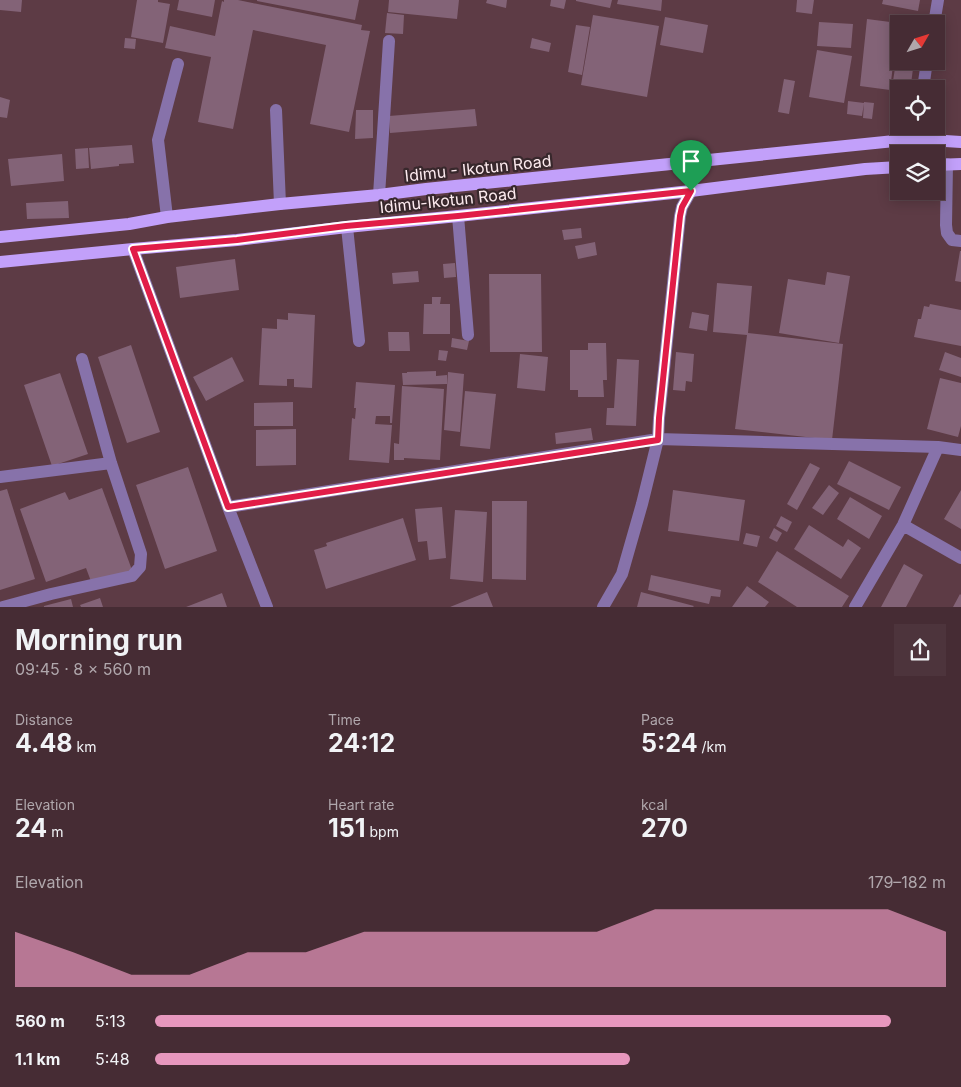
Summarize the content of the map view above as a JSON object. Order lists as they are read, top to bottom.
{
  "streets": {
    "main road": ["Idimu - Ikotun Road", "Idimu-Ikotun Road"]
  },
  "north": "top right",
  "page": {
    "heading": ["Morning run", "09:45 · 8 × 560 m"],
    "stats": [
      ["Distance", "4.48 km"],
      ["Time", "24:12"],
      ["Pace", "5:24 /km"],
      ["Elevation", "24 m"],
      ["Heart rate", "151 bpm"],
      ["kcal", "270"]
    ],
    "chart": ["Elevation", "179–182 m"],
    "list": [
      {
        "name": "560 m",
        "note": "5:13"
      },
      {
        "name": "1.1 km",
        "note": "5:48"
      }
    ]
  }
}
